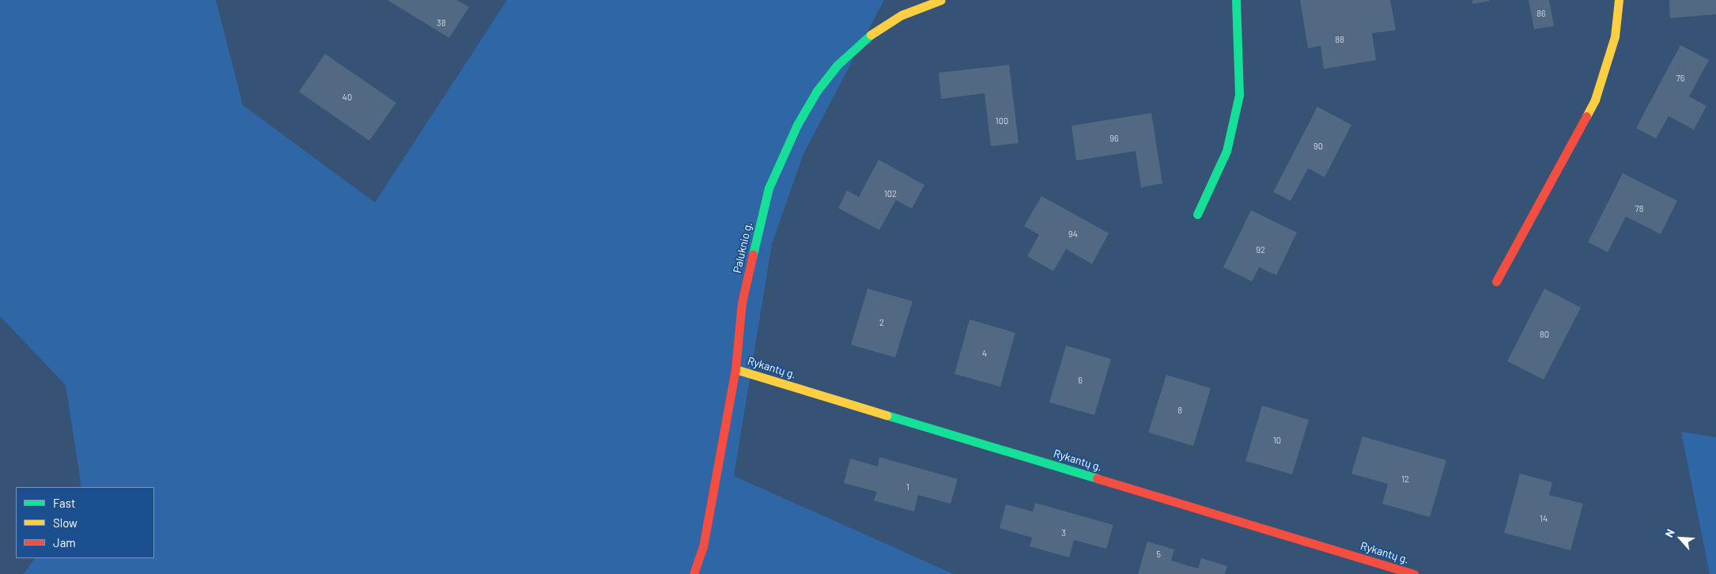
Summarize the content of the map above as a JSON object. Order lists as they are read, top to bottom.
{
  "streets": {
    "street": ["Paluknio g.", "Rykantų g."]
  },
  "crossings": [
    ["Paluknio g.", "Rykantų g."]
  ],
  "house_numbers": [
    "86",
    "38",
    "88",
    "76",
    "40",
    "100",
    "96",
    "90",
    "102",
    "78",
    "94",
    "92",
    "2",
    "80",
    "4",
    "6",
    "8",
    "10",
    "12",
    "1",
    "14",
    "3",
    "5"
  ],
  "legend": ["Fast", "Slow", "Jam"],
  "north": "top left"
}
